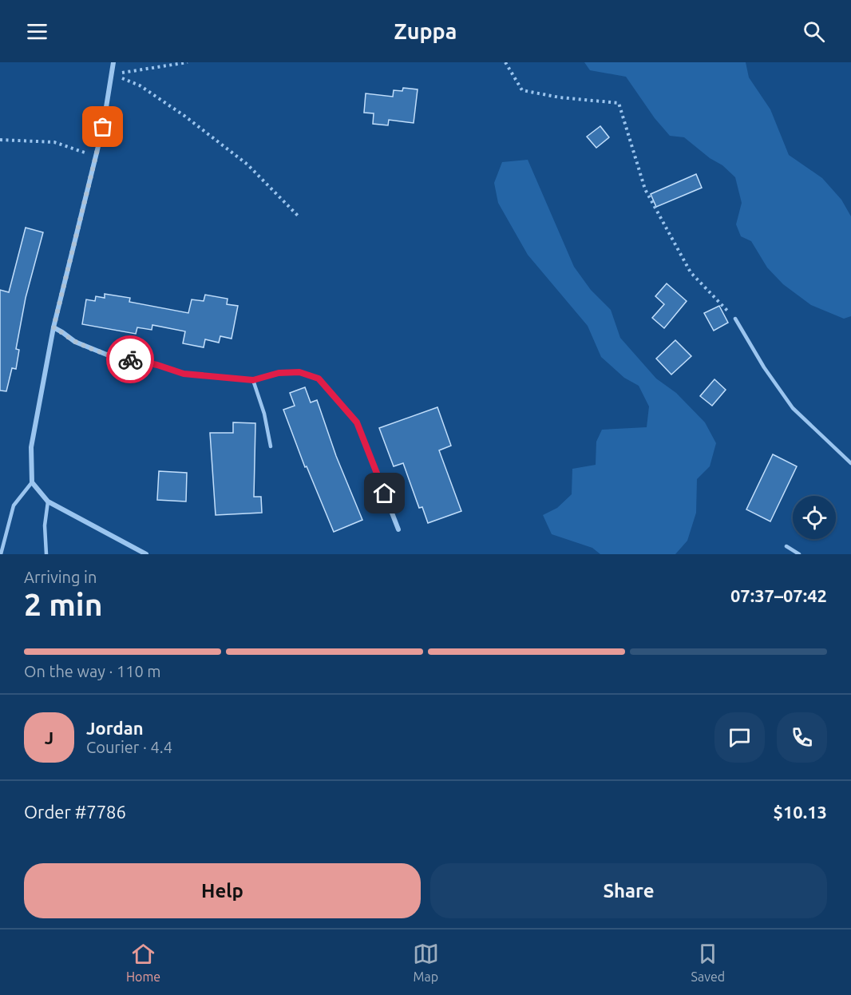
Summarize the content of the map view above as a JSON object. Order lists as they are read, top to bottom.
{
  "page": {
    "header": "Zuppa",
    "heading": ["2 min", "Arriving in", "07:37–07:42"],
    "panel": [
      "Jordan",
      "Courier · 4.4",
      "Order #7786",
      "$10.13"
    ],
    "bar": "On the way · 110 m",
    "round": "J",
    "buttons": ["Help", "Share"],
    "tabs": ["Home", "Map", "Saved"]
  }
}
